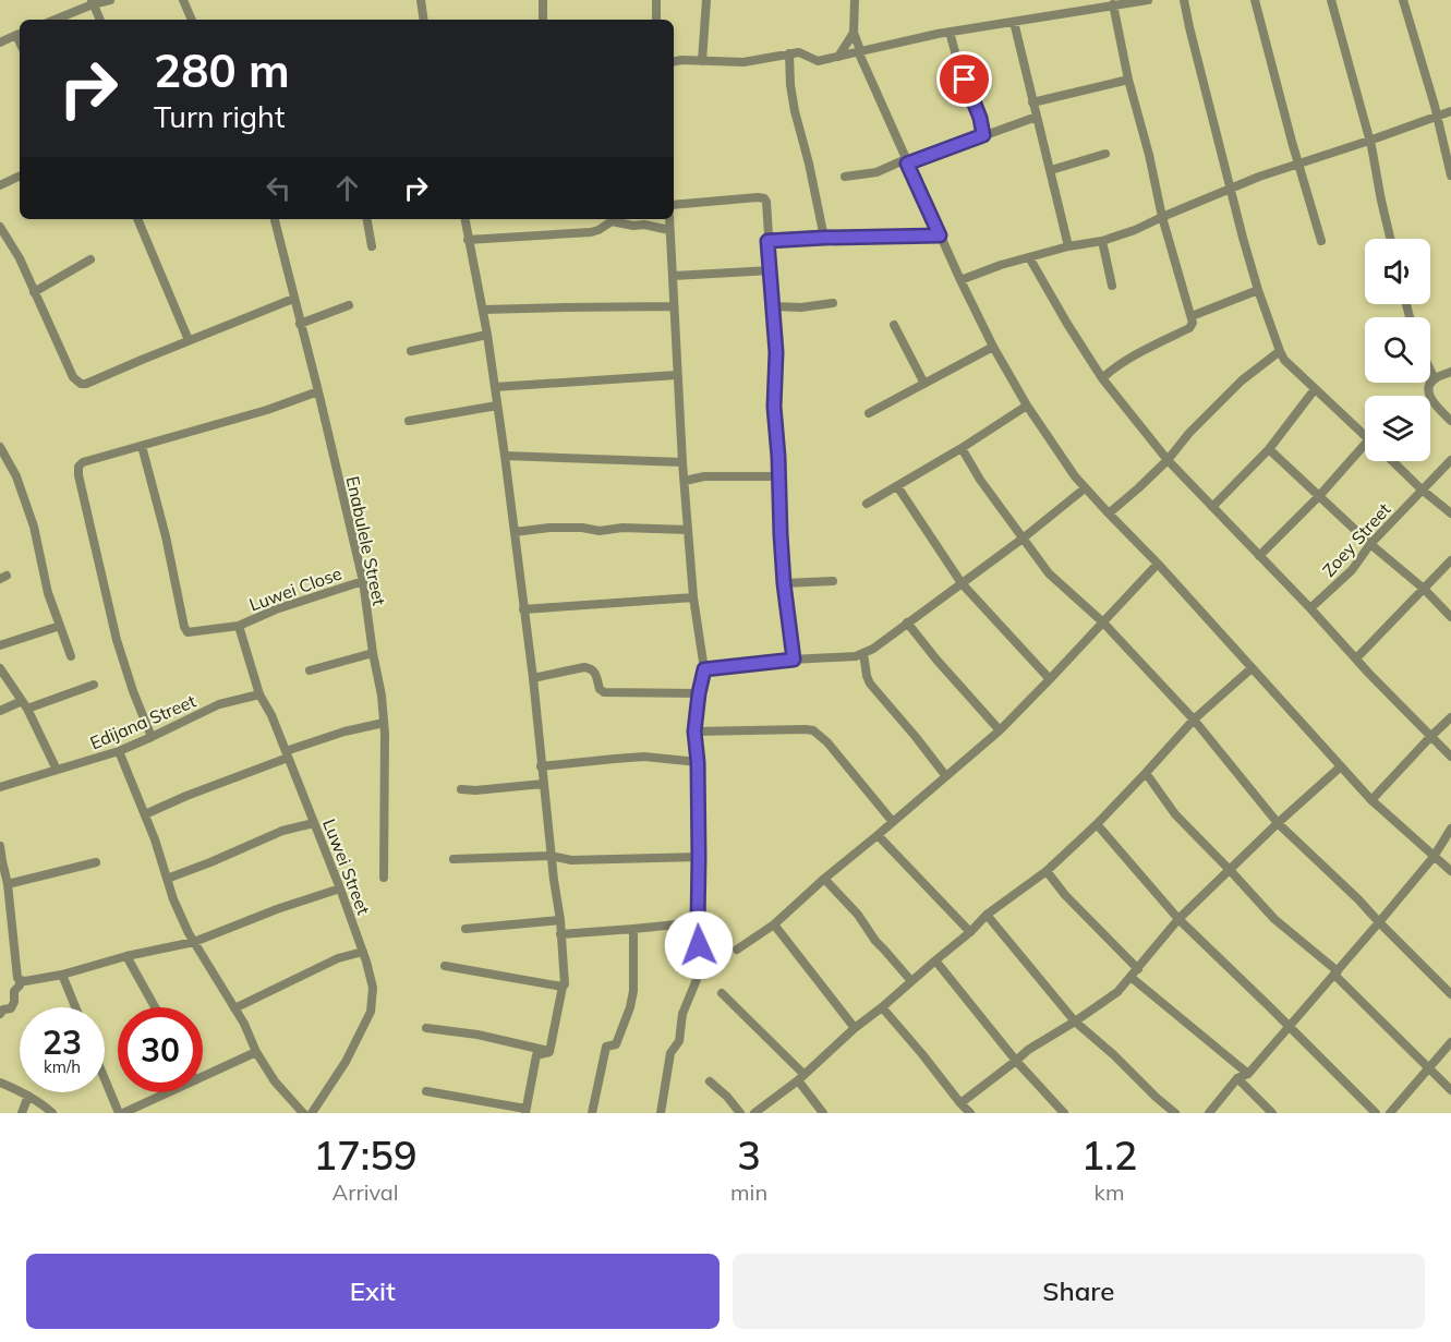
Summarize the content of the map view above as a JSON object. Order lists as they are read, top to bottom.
{
  "streets": {
    "street": [
      "Zoey Street",
      "Enabulele Street",
      "Luwei Close",
      "Edijana Street",
      "Luwei Street"
    ]
  },
  "crossings": [
    ["Enabulele Street", "Luwei Close"],
    ["Luwei Close", "Luwei Street"],
    ["Edijana Street", "Luwei Street"]
  ],
  "page": {
    "turn": ["280 m", "Turn right"],
    "speed": "23 km/h",
    "limit": "30",
    "eta": [
      "17:59",
      "Arrival",
      "3",
      "min",
      "1.2",
      "km"
    ],
    "buttons": ["Exit", "Share"]
  }
}
